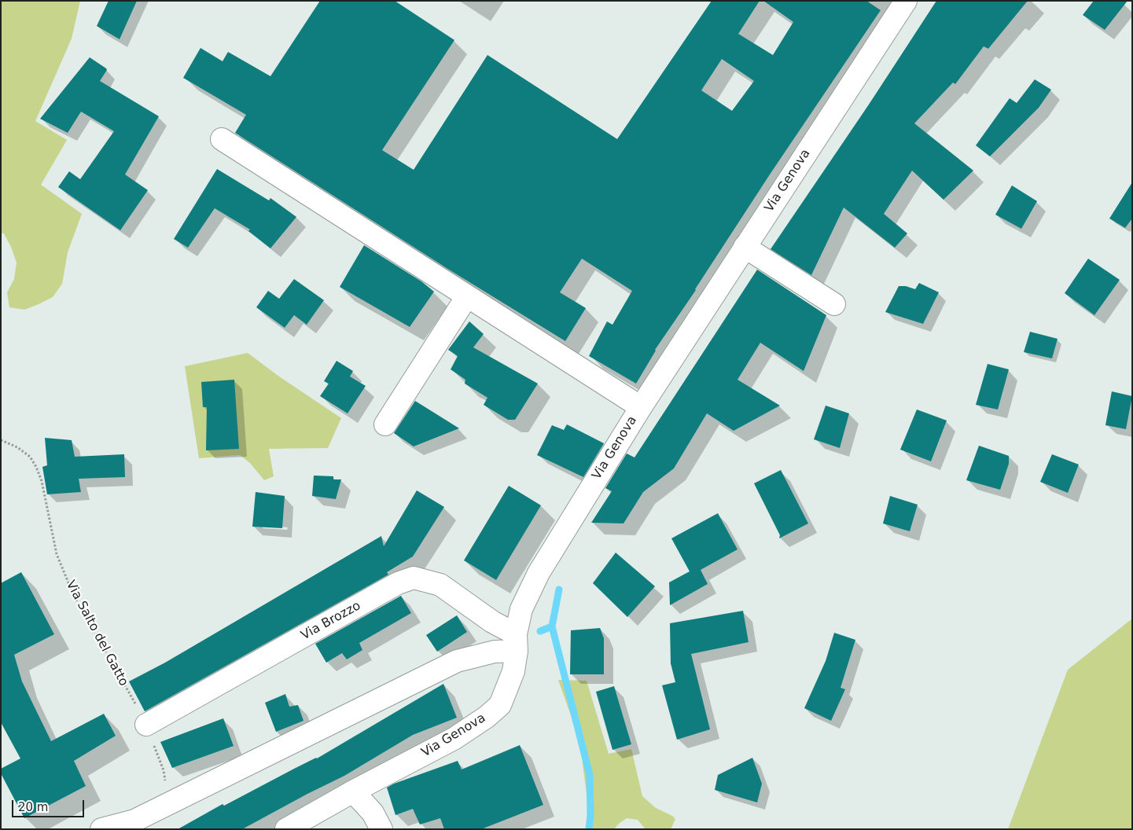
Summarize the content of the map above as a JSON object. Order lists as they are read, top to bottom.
{
  "streets": {
    "street": ["Via Genova", "Via Brozzo"],
    "path": ["Via Salto del Gatto"]
  },
  "crossings": [
    ["Via Genova", "Via Brozzo"],
    ["Via Brozzo", "Via Salto del Gatto"]
  ],
  "scale_bar": "20 m"
}
